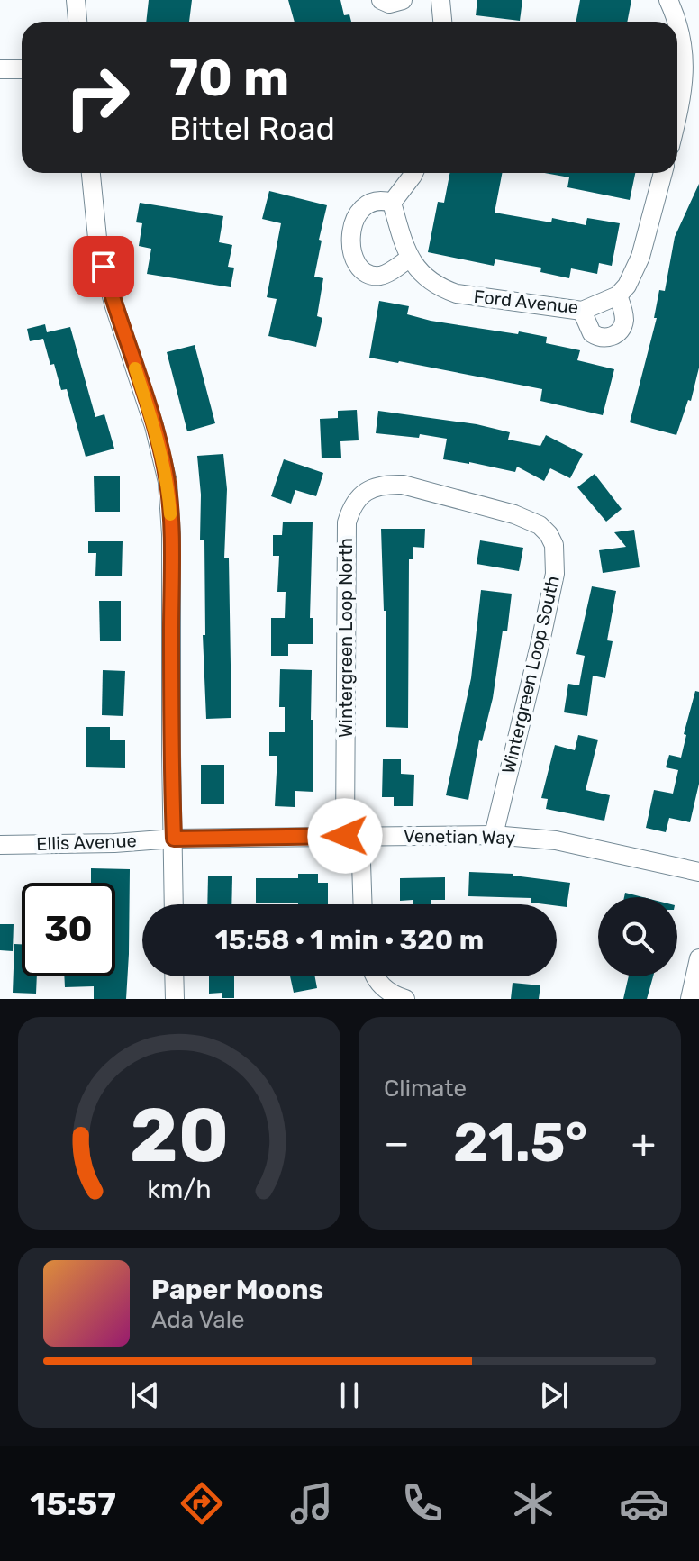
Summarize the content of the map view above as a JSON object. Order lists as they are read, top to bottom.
{
  "streets": {
    "street": [
      "Ford Avenue",
      "Wintergreen Loop North",
      "Wintergreen Loop South",
      "Venetian Way",
      "Ellis Avenue"
    ]
  },
  "crossings": [
    ["Wintergreen Loop North", "Wintergreen Loop South"],
    ["Wintergreen Loop North", "Venetian Way"],
    ["Wintergreen Loop South", "Venetian Way"],
    ["Venetian Way", "Ellis Avenue"]
  ],
  "page": {
    "turn": ["70 m", "Bittel Road"],
    "limit": "30",
    "trip": "15:58 · 1 min · 320 m",
    "tile": "Climate",
    "heat": ["−", "21.5°", "+"],
    "song": ["Paper Moons", "Ada Vale"],
    "tabs": "15:57",
    "gauge": ["20", "km/h"]
  }
}
